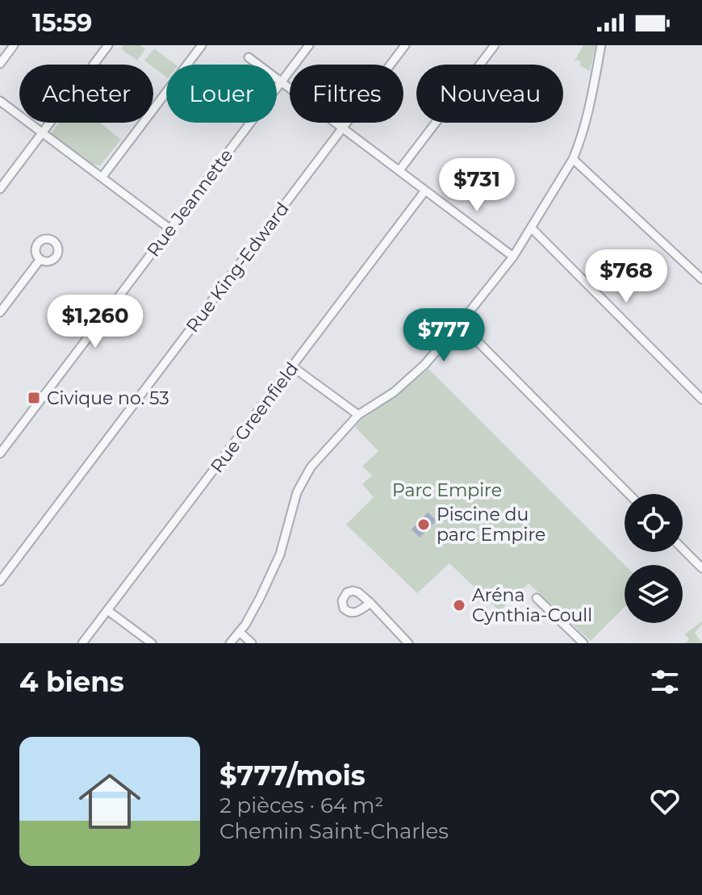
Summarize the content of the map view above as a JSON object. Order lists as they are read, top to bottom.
{
  "streets": {
    "street": ["Rue Jeannette", "Rue King-Edward", "Rue Greenfield"]
  },
  "parks": ["Parc Empire"],
  "places": {
    "transit": ["Civique no. 53"],
    "other": ["Piscine du parc Empire", "Aréna Cynthia-Coull"]
  },
  "page": {
    "status": "15:59",
    "chip": [
      "Acheter",
      "Louer",
      "Filtres",
      "Nouveau"
    ],
    "price": [
      "$731",
      "$768",
      "$1,260",
      "$777"
    ],
    "heading": "4 biens",
    "list": [
      {
        "name": "$777/mois",
        "note": "2 pièces · 64 m² · Chemin Saint-Charles"
      }
    ]
  }
}
